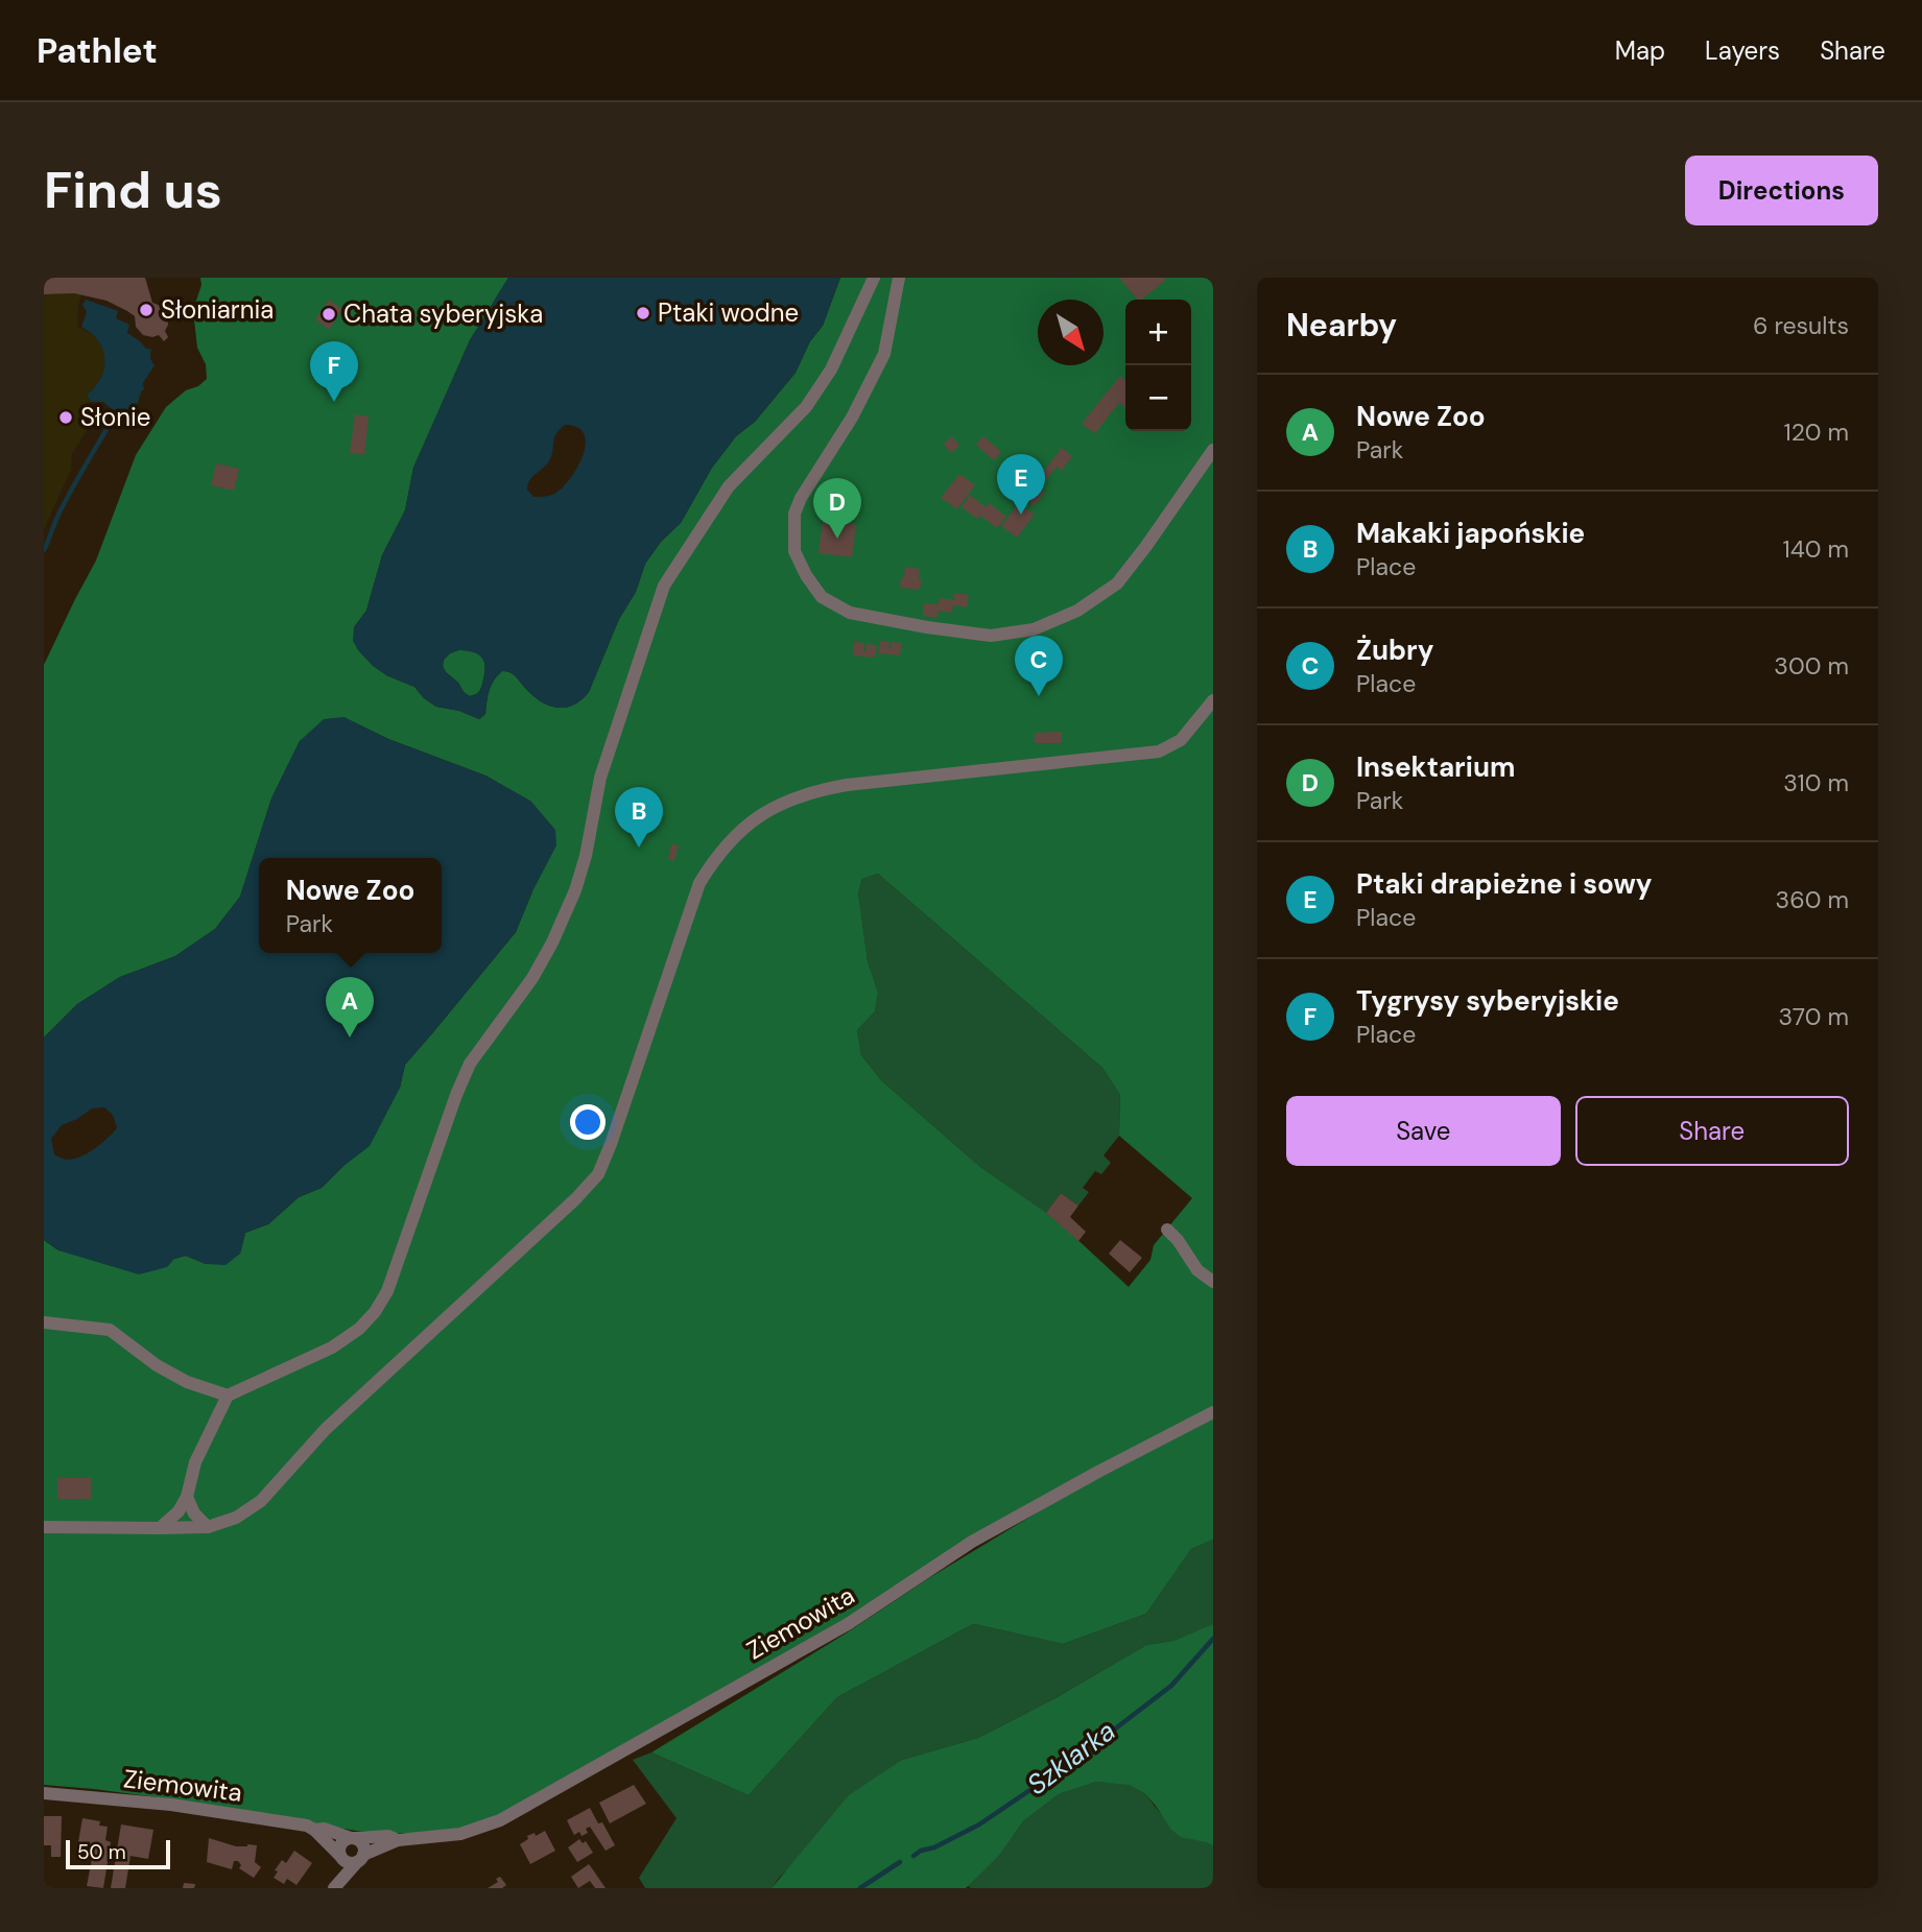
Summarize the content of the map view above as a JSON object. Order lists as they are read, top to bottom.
{
  "streets": {
    "street": ["Ziemowita"]
  },
  "water": ["Szklarka"],
  "places": [
    "Słoniarnia",
    "Ptaki wodne",
    "Chata syberyjska",
    "Słonie"
  ],
  "scale_bar": "50 m",
  "north": "bottom right",
  "page": {
    "header": "Pathlet",
    "nav": ["Map", "Layers", "Share"],
    "buttons": [
      "Directions",
      ["Save", "Share"]
    ],
    "title": "Find us",
    "heading": ["Nearby", "6 results"],
    "map_buttons": ["+", "−"],
    "pins": [
      "F",
      "E",
      "D",
      "C",
      "B",
      "A"
    ],
    "list": [
      {
        "mark": "A",
        "name": "Nowe Zoo",
        "note": "Park",
        "value": "120 m"
      },
      {
        "mark": "B",
        "name": "Makaki japońskie",
        "note": "Place",
        "value": "140 m"
      },
      {
        "mark": "C",
        "name": "Żubry",
        "note": "Place",
        "value": "300 m"
      },
      {
        "mark": "D",
        "name": "Insektarium",
        "note": "Park",
        "value": "310 m"
      },
      {
        "mark": "E",
        "name": "Ptaki drapieżne i sowy",
        "note": "Place",
        "value": "360 m"
      },
      {
        "mark": "F",
        "name": "Tygrysy syberyjskie",
        "note": "Place",
        "value": "370 m"
      }
    ],
    "popup": ["Nowe Zoo", "Park"],
    "scale": "50 m"
  }
}
